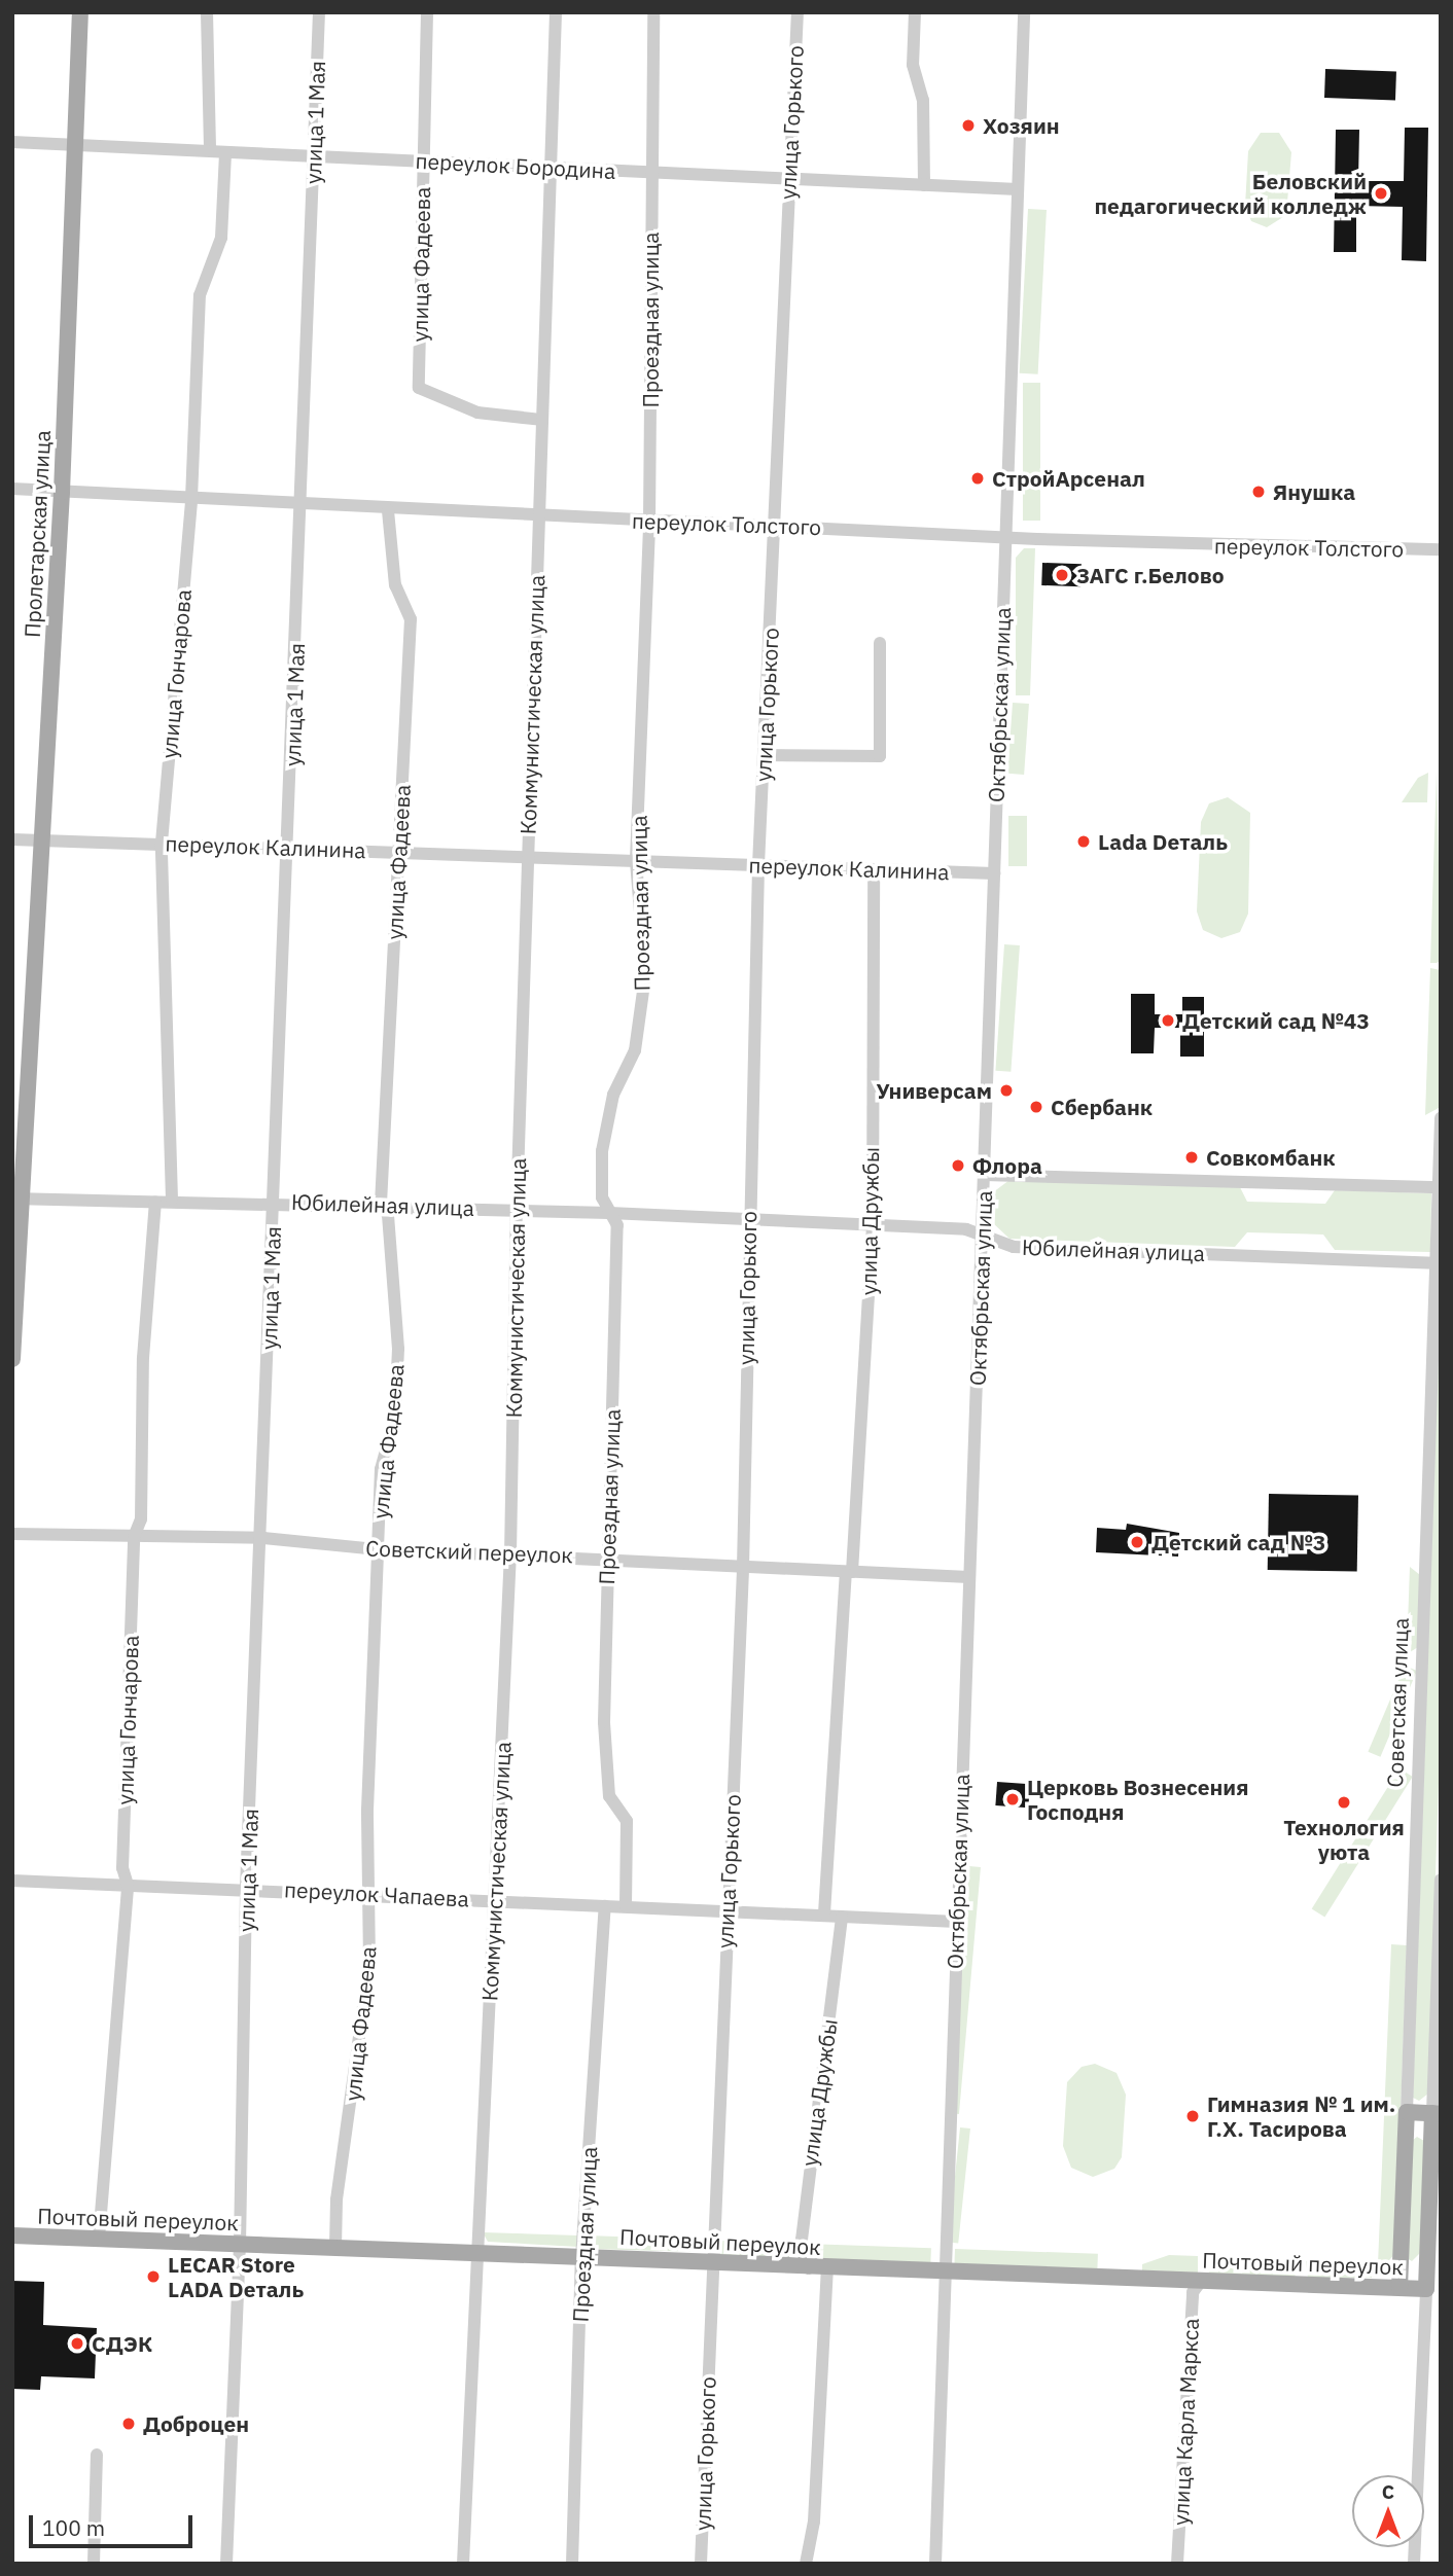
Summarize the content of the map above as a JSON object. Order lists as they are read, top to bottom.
{
  "streets": {
    "main road": ["Пролетарская улица", "Советская улица", "Почтовый переулок"],
    "street": [
      "улица 1 Мая",
      "улица Горького",
      "переулок Бородина",
      "улица Фадеева",
      "Проездная улица",
      "переулок Толстого",
      "улица Гончарова",
      "Коммунистическая улица",
      "Октябрьская улица",
      "переулок Калинина",
      "Юбилейная улица",
      "улица Дружбы",
      "Советский переулок",
      "переулок Чапаева",
      "улица Карла Маркса"
    ]
  },
  "crossings": [
    ["улица 1 Мая", "переулок Бородина"],
    ["улица 1 Мая", "переулок Толстого"],
    ["улица 1 Мая", "переулок Калинина"],
    ["улица 1 Мая", "Юбилейная улица"],
    ["улица 1 Мая", "Советский переулок"],
    ["улица 1 Мая", "переулок Чапаева"],
    ["улица 1 Мая", "Почтовый переулок"],
    ["улица Горького", "переулок Бородина"],
    ["улица Горького", "переулок Толстого"],
    ["улица Горького", "переулок Калинина"],
    ["улица Горького", "Юбилейная улица"],
    ["улица Горького", "Советский переулок"],
    ["улица Горького", "переулок Чапаева"],
    ["улица Горького", "Почтовый переулок"],
    ["переулок Бородина", "улица Фадеева"],
    ["переулок Бородина", "Проездная улица"],
    ["переулок Бородина", "Пролетарская улица"],
    ["переулок Бородина", "улица Гончарова"],
    ["переулок Бородина", "Коммунистическая улица"],
    ["переулок Бородина", "Октябрьская улица"],
    ["улица Фадеева", "переулок Толстого"],
    ["улица Фадеева", "Коммунистическая улица"],
    ["улица Фадеева", "переулок Калинина"],
    ["улица Фадеева", "Юбилейная улица"],
    ["улица Фадеева", "Советский переулок"],
    ["улица Фадеева", "переулок Чапаева"],
    ["улица Фадеева", "Почтовый переулок"],
    ["Проездная улица", "переулок Толстого"],
    ["Проездная улица", "переулок Калинина"],
    ["Проездная улица", "Юбилейная улица"],
    ["Проездная улица", "Советский переулок"],
    ["Проездная улица", "переулок Чапаева"],
    ["Проездная улица", "Почтовый переулок"],
    ["переулок Толстого", "Пролетарская улица"],
    ["переулок Толстого", "улица Гончарова"],
    ["переулок Толстого", "Коммунистическая улица"],
    ["переулок Толстого", "Октябрьская улица"],
    ["Пролетарская улица", "переулок Калинина"],
    ["Пролетарская улица", "Юбилейная улица"],
    ["улица Гончарова", "переулок Калинина"],
    ["улица Гончарова", "Юбилейная улица"],
    ["улица Гончарова", "Советский переулок"],
    ["улица Гончарова", "переулок Чапаева"],
    ["улица Гончарова", "Почтовый переулок"],
    ["Коммунистическая улица", "переулок Калинина"],
    ["Коммунистическая улица", "Юбилейная улица"],
    ["Коммунистическая улица", "Советский переулок"],
    ["Коммунистическая улица", "переулок Чапаева"],
    ["Коммунистическая улица", "Почтовый переулок"],
    ["Октябрьская улица", "переулок Калинина"],
    ["Октябрьская улица", "Юбилейная улица"],
    ["Октябрьская улица", "Советский переулок"],
    ["Октябрьская улица", "переулок Чапаева"],
    ["Октябрьская улица", "Почтовый переулок"],
    ["переулок Калинина", "улица Дружбы"],
    ["Юбилейная улица", "улица Дружбы"],
    ["Юбилейная улица", "Советская улица"],
    ["улица Дружбы", "Советский переулок"],
    ["улица Дружбы", "переулок Чапаева"],
    ["улица Дружбы", "Почтовый переулок"],
    ["Советская улица", "Почтовый переулок"],
    ["Почтовый переулок", "улица Карла Маркса"]
  ],
  "places": [
    "Хозяин",
    "Беловский педагогический колледж",
    "СтройАрсенал",
    "Янушка",
    "ЗАГС г.Белово",
    "Lada Dеталь",
    "Детский сад №43",
    "Универсам",
    "Сбербанк",
    "Совкомбанк",
    "Флора",
    "Детский сад №3",
    "Церковь Вознесения Господня",
    "Технология уюта",
    "Гимназия № 1 им. Г.Х. Тасирова",
    "LECAR Store LADA Dеталь",
    "СДЭК",
    "Доброцен"
  ],
  "scale_bar": "100 m",
  "north": "top"
}
